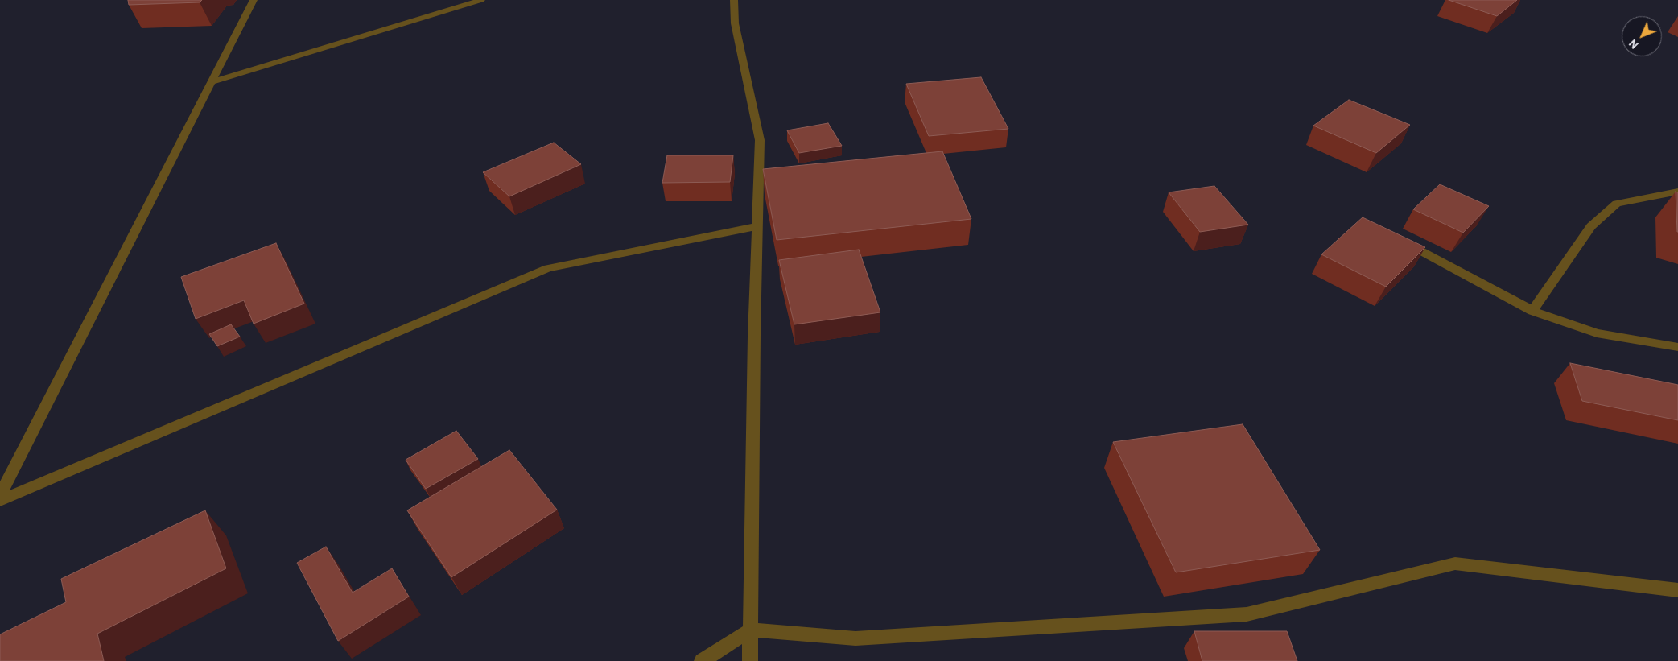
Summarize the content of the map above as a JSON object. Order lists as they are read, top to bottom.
{
  "north": "bottom left"
}
